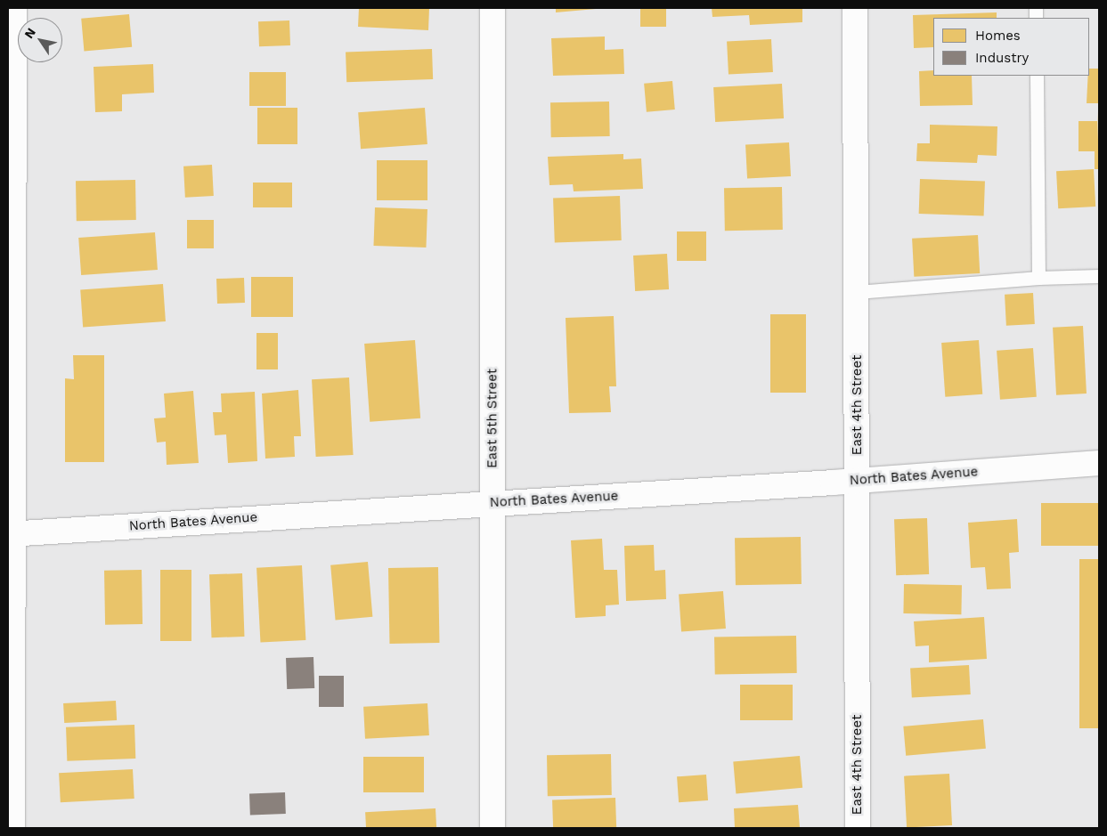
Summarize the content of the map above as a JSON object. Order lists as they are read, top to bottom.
{
  "streets": {
    "street": ["East 4th Street", "East 5th Street", "North Bates Avenue"]
  },
  "crossings": [
    ["East 4th Street", "North Bates Avenue"],
    ["East 5th Street", "North Bates Avenue"]
  ],
  "legend": ["Homes", "Industry"],
  "north": "top left"
}
